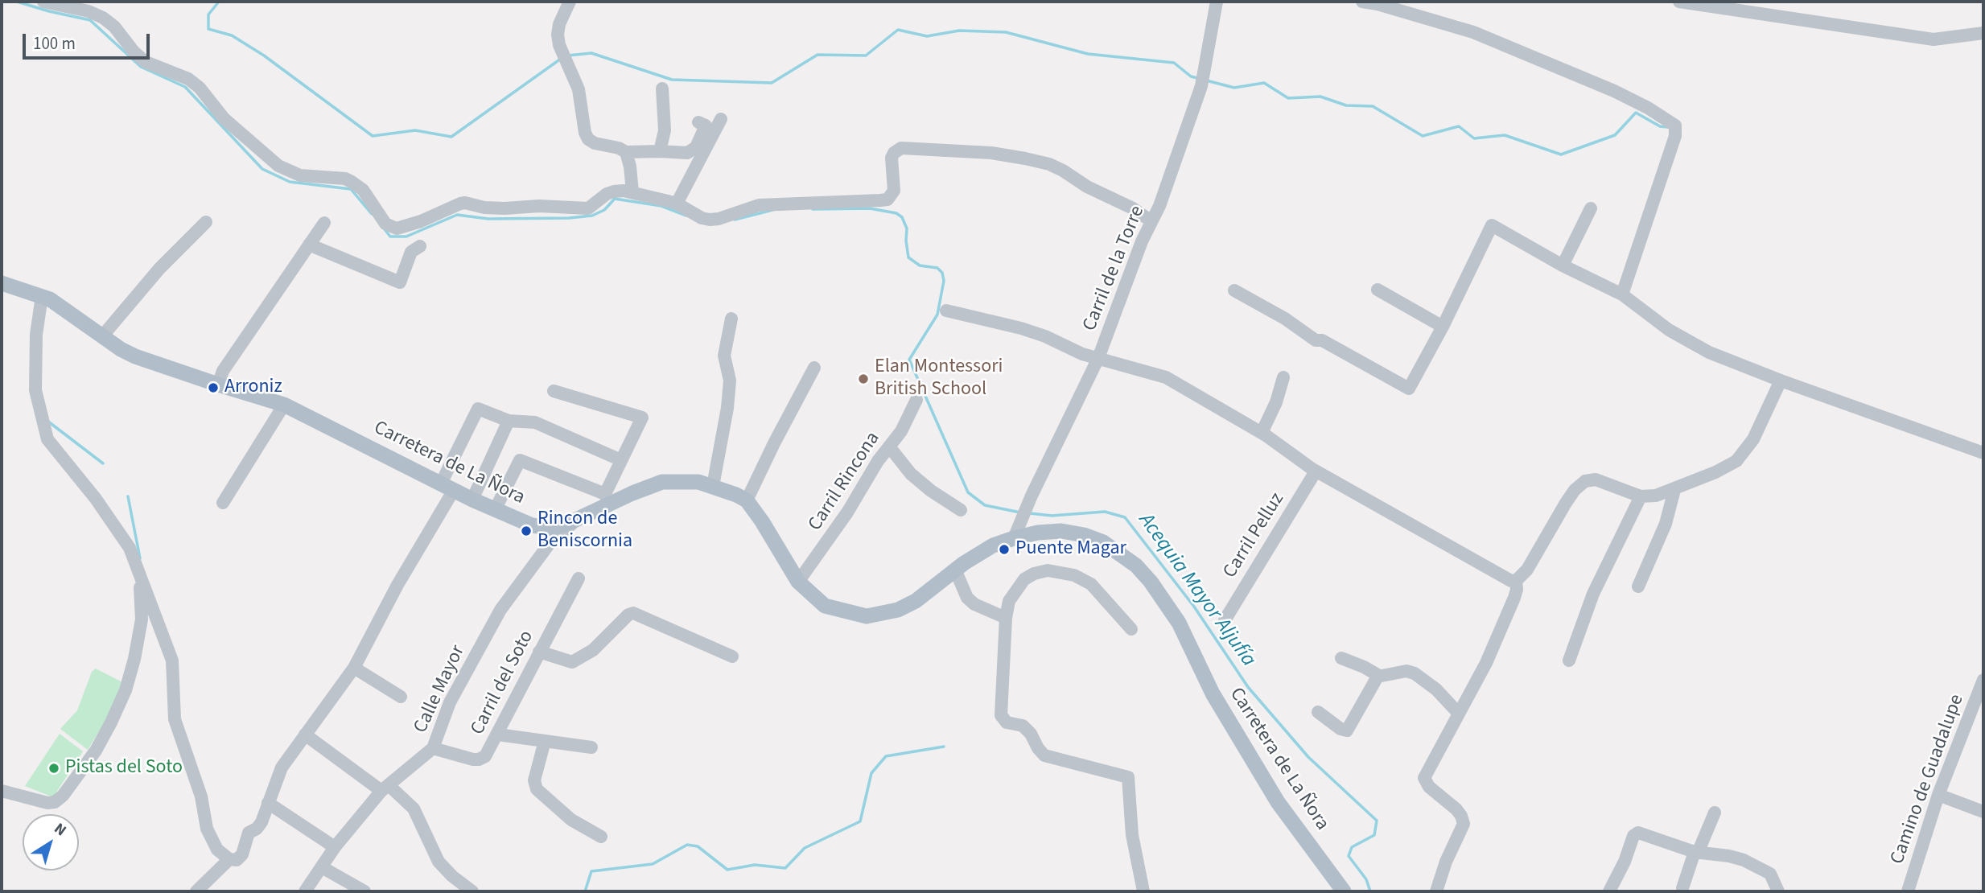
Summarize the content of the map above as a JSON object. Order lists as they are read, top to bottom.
{
  "streets": {
    "main road": ["Carretera de La Ñora"],
    "street": [
      "Carril de la Torre",
      "Carril Rincona",
      "Carril Pelluz",
      "Carril del Soto",
      "Calle Mayor",
      "Camino de Guadalupe"
    ]
  },
  "crossings": [
    ["Carril de la Torre", "Carretera de La Ñora"],
    ["Carretera de La Ñora", "Carril Rincona"],
    ["Carretera de La Ñora", "Calle Mayor"],
    ["Carril del Soto", "Calle Mayor"]
  ],
  "water": ["Acequia Mayor Aljufía"],
  "places": [
    "Elan Montessori British School",
    "Arroniz",
    "Rincon de Beniscornia",
    "Puente Magar",
    "Pistas del Soto"
  ],
  "scale_bar": "100 m",
  "north": "top right"
}
